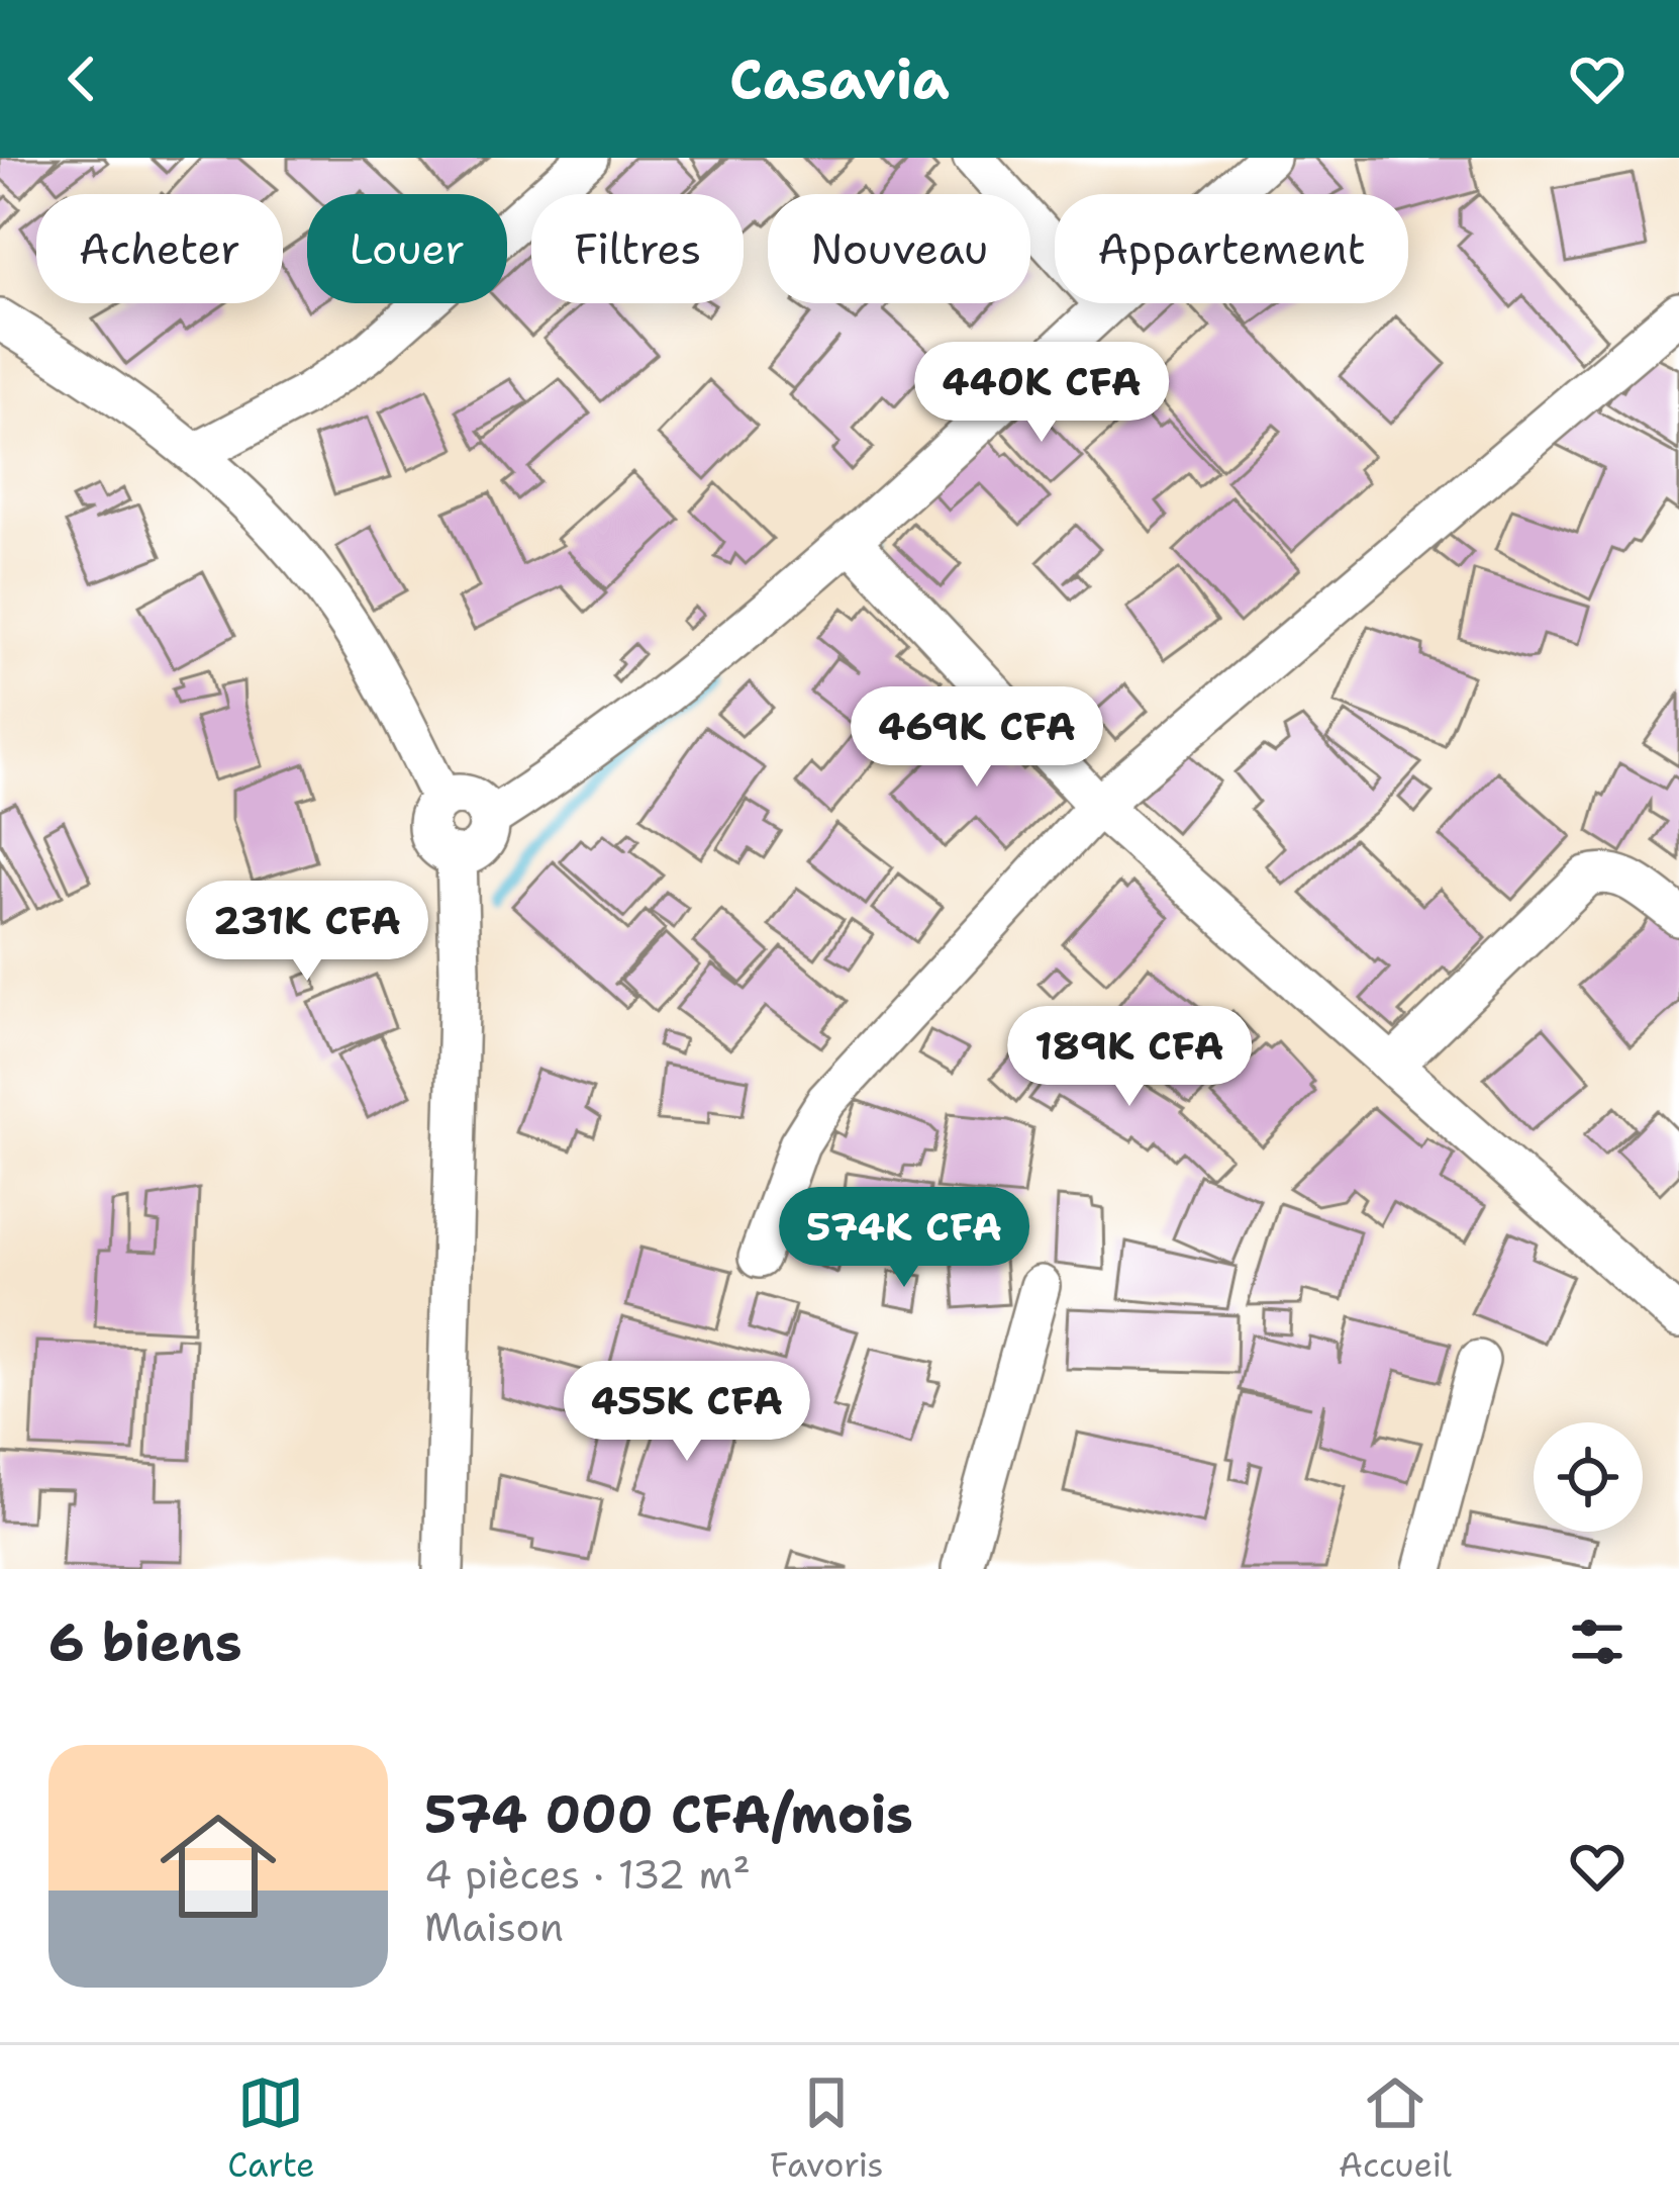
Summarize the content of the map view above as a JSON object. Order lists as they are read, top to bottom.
{
  "page": {
    "header": "Casavia",
    "chip": [
      "Acheter",
      "Louer",
      "Filtres",
      "Nouveau",
      "Appartement"
    ],
    "price": [
      "440K CFA",
      "469K CFA",
      "231K CFA",
      "189K CFA",
      "574K CFA",
      "455K CFA"
    ],
    "heading": "6 biens",
    "list": [
      {
        "name": "574 000 CFA/mois",
        "note": "4 pièces · 132 m² · Maison"
      }
    ],
    "tabs": ["Carte", "Favoris", "Accueil"]
  }
}
